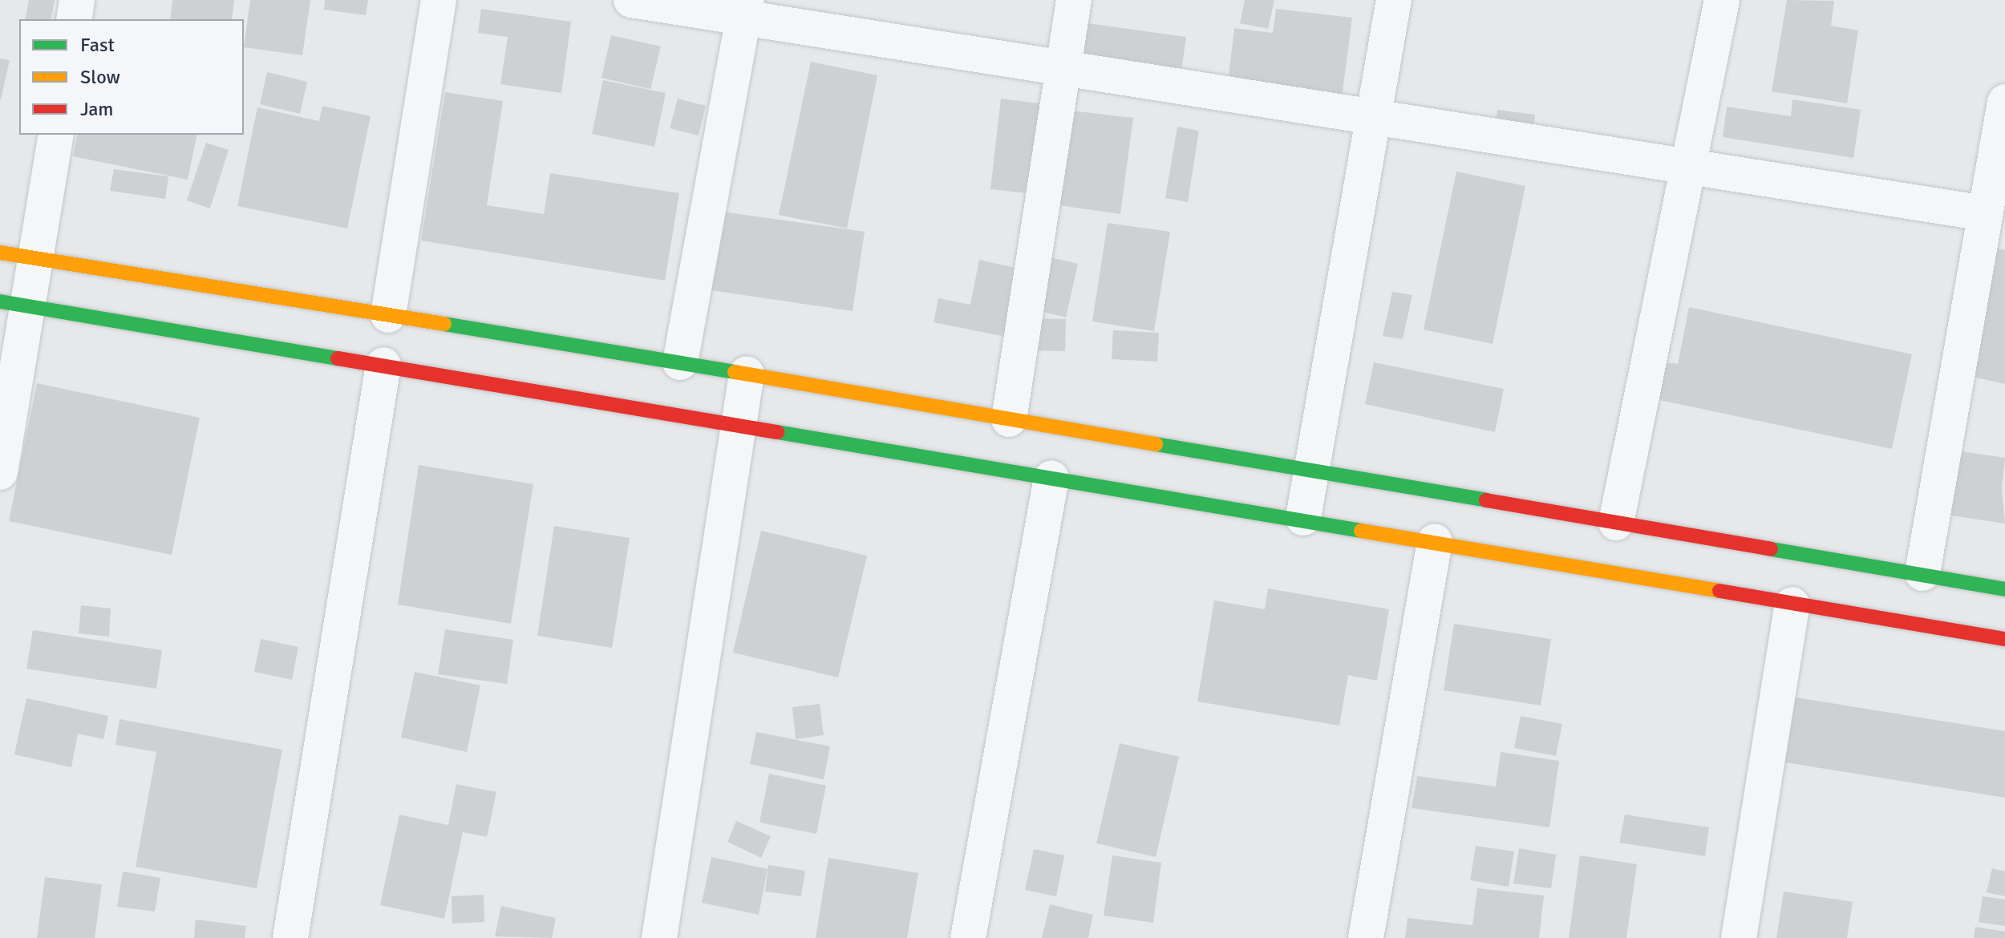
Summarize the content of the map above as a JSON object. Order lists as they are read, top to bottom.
{
  "legend": ["Fast", "Slow", "Jam"]
}
